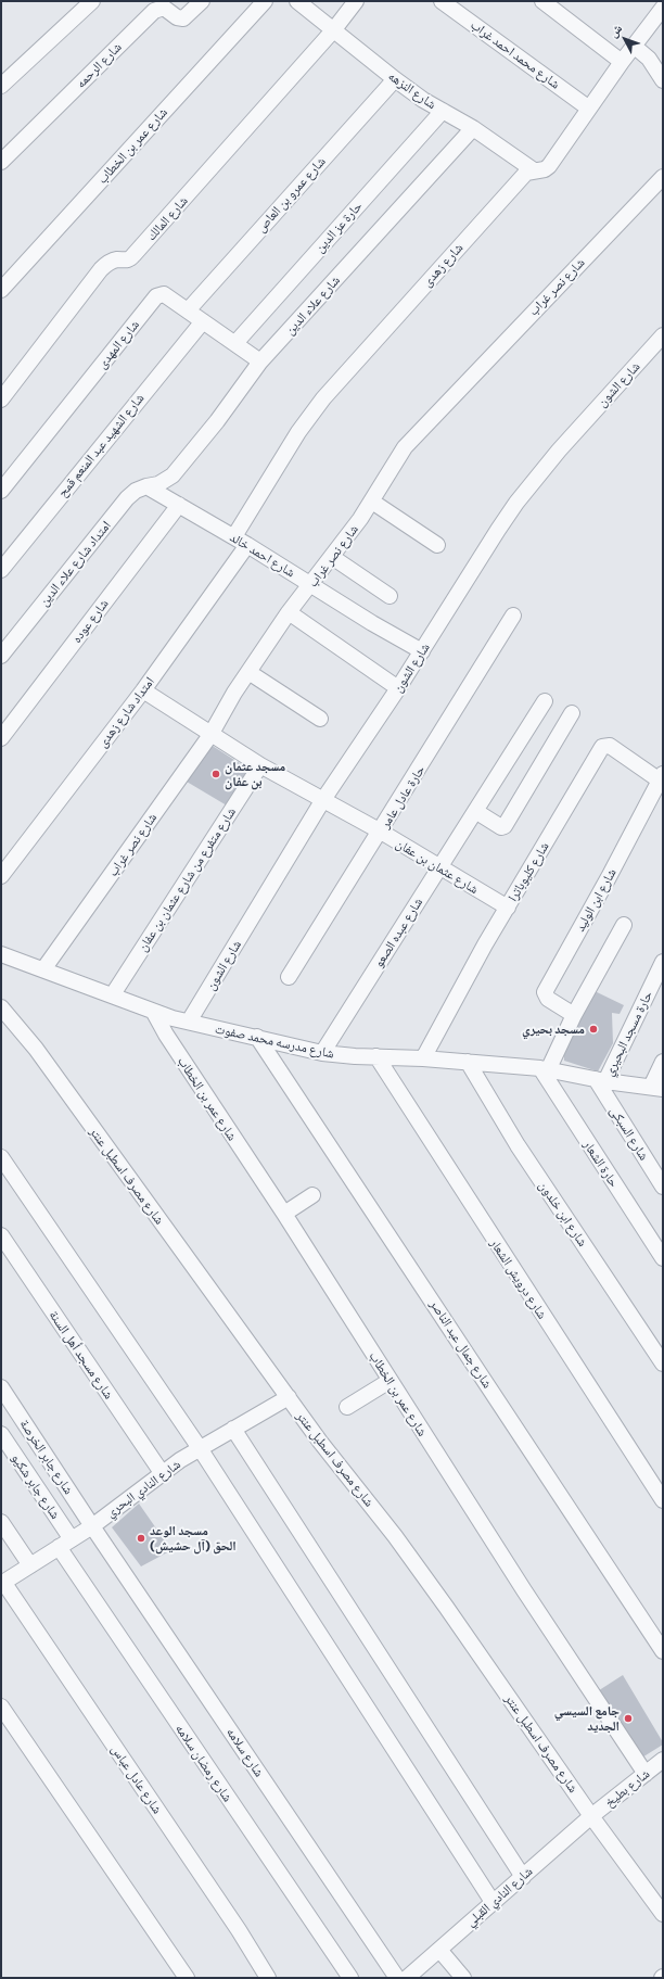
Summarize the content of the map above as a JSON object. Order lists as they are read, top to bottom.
{
  "streets": {
    "street": [
      "شارع محمد احمد غراب",
      "شارع الرحمه",
      "شارع النزهه",
      "شارع عمر بن الخطاب",
      "شارع عمرو بن العاص",
      "شارع المالك",
      "حارة عز الدين",
      "شارع زهدى",
      "شارع نصر غراب",
      "شارع علاء الدين",
      "شارع المهدى",
      "شارع الشون",
      "شارع الشهيد عبد المنعم قمح",
      "شارع احمد خالد",
      "امتداد شارع علاء الدين",
      "شارع عوده",
      "امتداد شارع زهدى",
      "حارة عادل عامر",
      "شارع عثمان بن عفان",
      "شارع كليوباترا",
      "شارع متفرع من شارع عثمان بن عفان",
      "شارع ابن الوليد",
      "شارع عبده الصعو",
      "حارة مسجد البحيري",
      "شارع مدرسه محمد صفوت",
      "شارع السبكى",
      "حارة الشعار",
      "شارع مصرف اسطبل عنتر",
      "شارع ابن خلدون",
      "شارع درويش الشعار",
      "شارع جمال عبد الناصر",
      "شارع مسجد أهل السنة",
      "شارع جابر الخرصة",
      "شارع جابر شكيو",
      "شارع النادي البحري",
      "شارع سلامه",
      "شارع رمضان سلامه",
      "شارع عادل عباس",
      "شارع بطيخ",
      "شارع النادي القبلي"
    ]
  },
  "crossings": [
    ["شارع محمد احمد غراب", "شارع زهدى"],
    ["شارع النزهه", "شارع عمرو بن العاص"],
    ["شارع النزهه", "شارع المالك"],
    ["شارع النزهه", "حارة عز الدين"],
    ["شارع النزهه", "شارع زهدى"],
    ["شارع النزهه", "شارع علاء الدين"],
    ["شارع عمر بن الخطاب", "شارع مدرسه محمد صفوت"],
    ["شارع عمر بن الخطاب", "شارع بطيخ"],
    ["شارع عمرو بن العاص", "شارع المهدى"],
    ["حارة عز الدين", "شارع المهدى"],
    ["شارع زهدى", "شارع احمد خالد"],
    ["شارع نصر غراب", "شارع احمد خالد"],
    ["شارع نصر غراب", "شارع عثمان بن عفان"],
    ["شارع نصر غراب", "شارع مدرسه محمد صفوت"],
    ["شارع علاء الدين", "شارع المهدى"],
    ["شارع علاء الدين", "شارع احمد خالد"],
    ["شارع علاء الدين", "امتداد شارع علاء الدين"],
    ["شارع المهدى", "شارع الشهيد عبد المنعم قمح"],
    ["شارع الشون", "شارع احمد خالد"],
    ["شارع الشون", "شارع عثمان بن عفان"],
    ["شارع الشون", "شارع مدرسه محمد صفوت"],
    ["شارع احمد خالد", "امتداد شارع علاء الدين"],
    ["شارع احمد خالد", "شارع عوده"],
    ["شارع احمد خالد", "امتداد شارع زهدى"],
    ["امتداد شارع زهدى", "شارع عثمان بن عفان"],
    ["حارة عادل عامر", "شارع عثمان بن عفان"],
    ["شارع عثمان بن عفان", "شارع كليوباترا"],
    ["شارع عثمان بن عفان", "شارع متفرع من شارع عثمان بن عفان"],
    ["شارع عثمان بن عفان", "شارع عبده الصعو"],
    ["شارع كليوباترا", "شارع ابن الوليد"],
    ["شارع كليوباترا", "شارع مدرسه محمد صفوت"],
    ["شارع متفرع من شارع عثمان بن عفان", "شارع مدرسه محمد صفوت"],
    ["شارع عبده الصعو", "شارع مدرسه محمد صفوت"],
    ["حارة مسجد البحيري", "شارع مدرسه محمد صفوت"],
    ["حارة مسجد البحيري", "شارع السبكى"],
    ["شارع مدرسه محمد صفوت", "شارع السبكى"],
    ["شارع مدرسه محمد صفوت", "حارة الشعار"],
    ["شارع مدرسه محمد صفوت", "شارع ابن خلدون"],
    ["شارع مدرسه محمد صفوت", "شارع درويش الشعار"],
    ["شارع مدرسه محمد صفوت", "شارع جمال عبد الناصر"],
    ["شارع مصرف اسطبل عنتر", "شارع النادي البحري"],
    ["شارع مصرف اسطبل عنتر", "شارع بطيخ"],
    ["شارع مصرف اسطبل عنتر", "شارع النادي القبلي"],
    ["شارع مسجد أهل السنة", "شارع النادي البحري"],
    ["شارع جابر الخرصة", "شارع النادي البحري"],
    ["شارع جابر الخرصة", "شارع سلامه"],
    ["شارع جابر شكيو", "شارع النادي البحري"],
    ["شارع النادي البحري", "شارع سلامه"],
    ["شارع النادي البحري", "شارع رمضان سلامه"],
    ["شارع النادي البحري", "شارع عادل عباس"],
    ["شارع بطيخ", "شارع النادي القبلي"]
  ],
  "places": [
    "مسجد عثمان بن عفان",
    "مسجد بحيري",
    "مسجد الوعد الحق (آل حشيش)",
    "جامع السيسي الجديد"
  ],
  "north": "top left"
}
